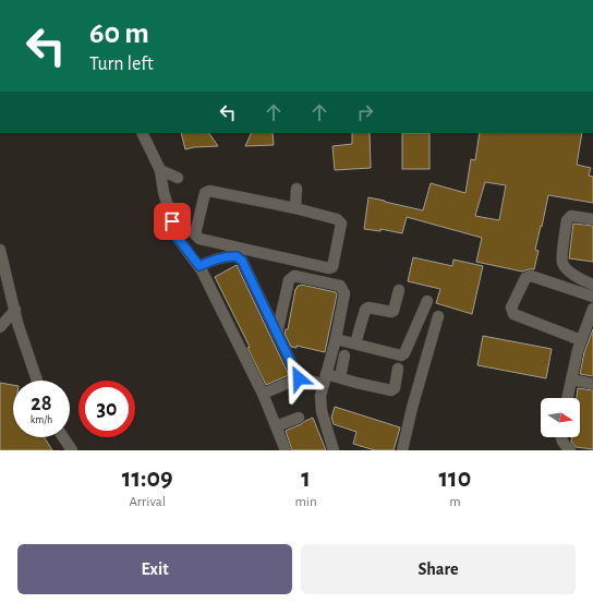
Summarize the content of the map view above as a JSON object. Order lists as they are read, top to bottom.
{
  "north": "right",
  "page": {
    "turn": ["60 m", "Turn left"],
    "speed": "28 km/h",
    "limit": "30",
    "eta": [
      "11:09",
      "Arrival",
      "1",
      "min",
      "110",
      "m"
    ],
    "buttons": ["Exit", "Share"]
  }
}
